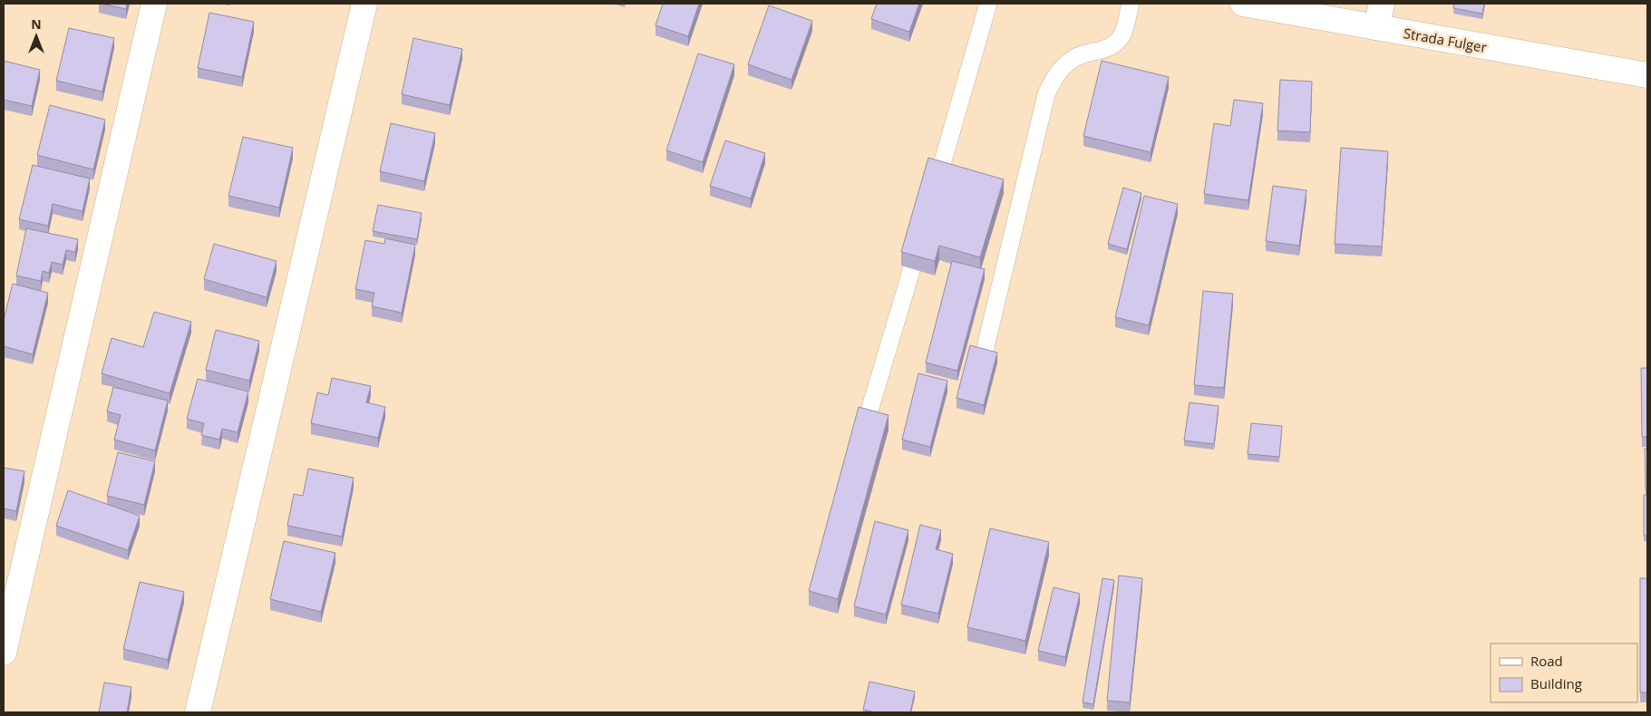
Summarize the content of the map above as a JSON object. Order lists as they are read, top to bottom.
{
  "streets": {
    "street": ["Strada Fulger"]
  },
  "legend": ["Road", "Building"],
  "north": "top"
}
